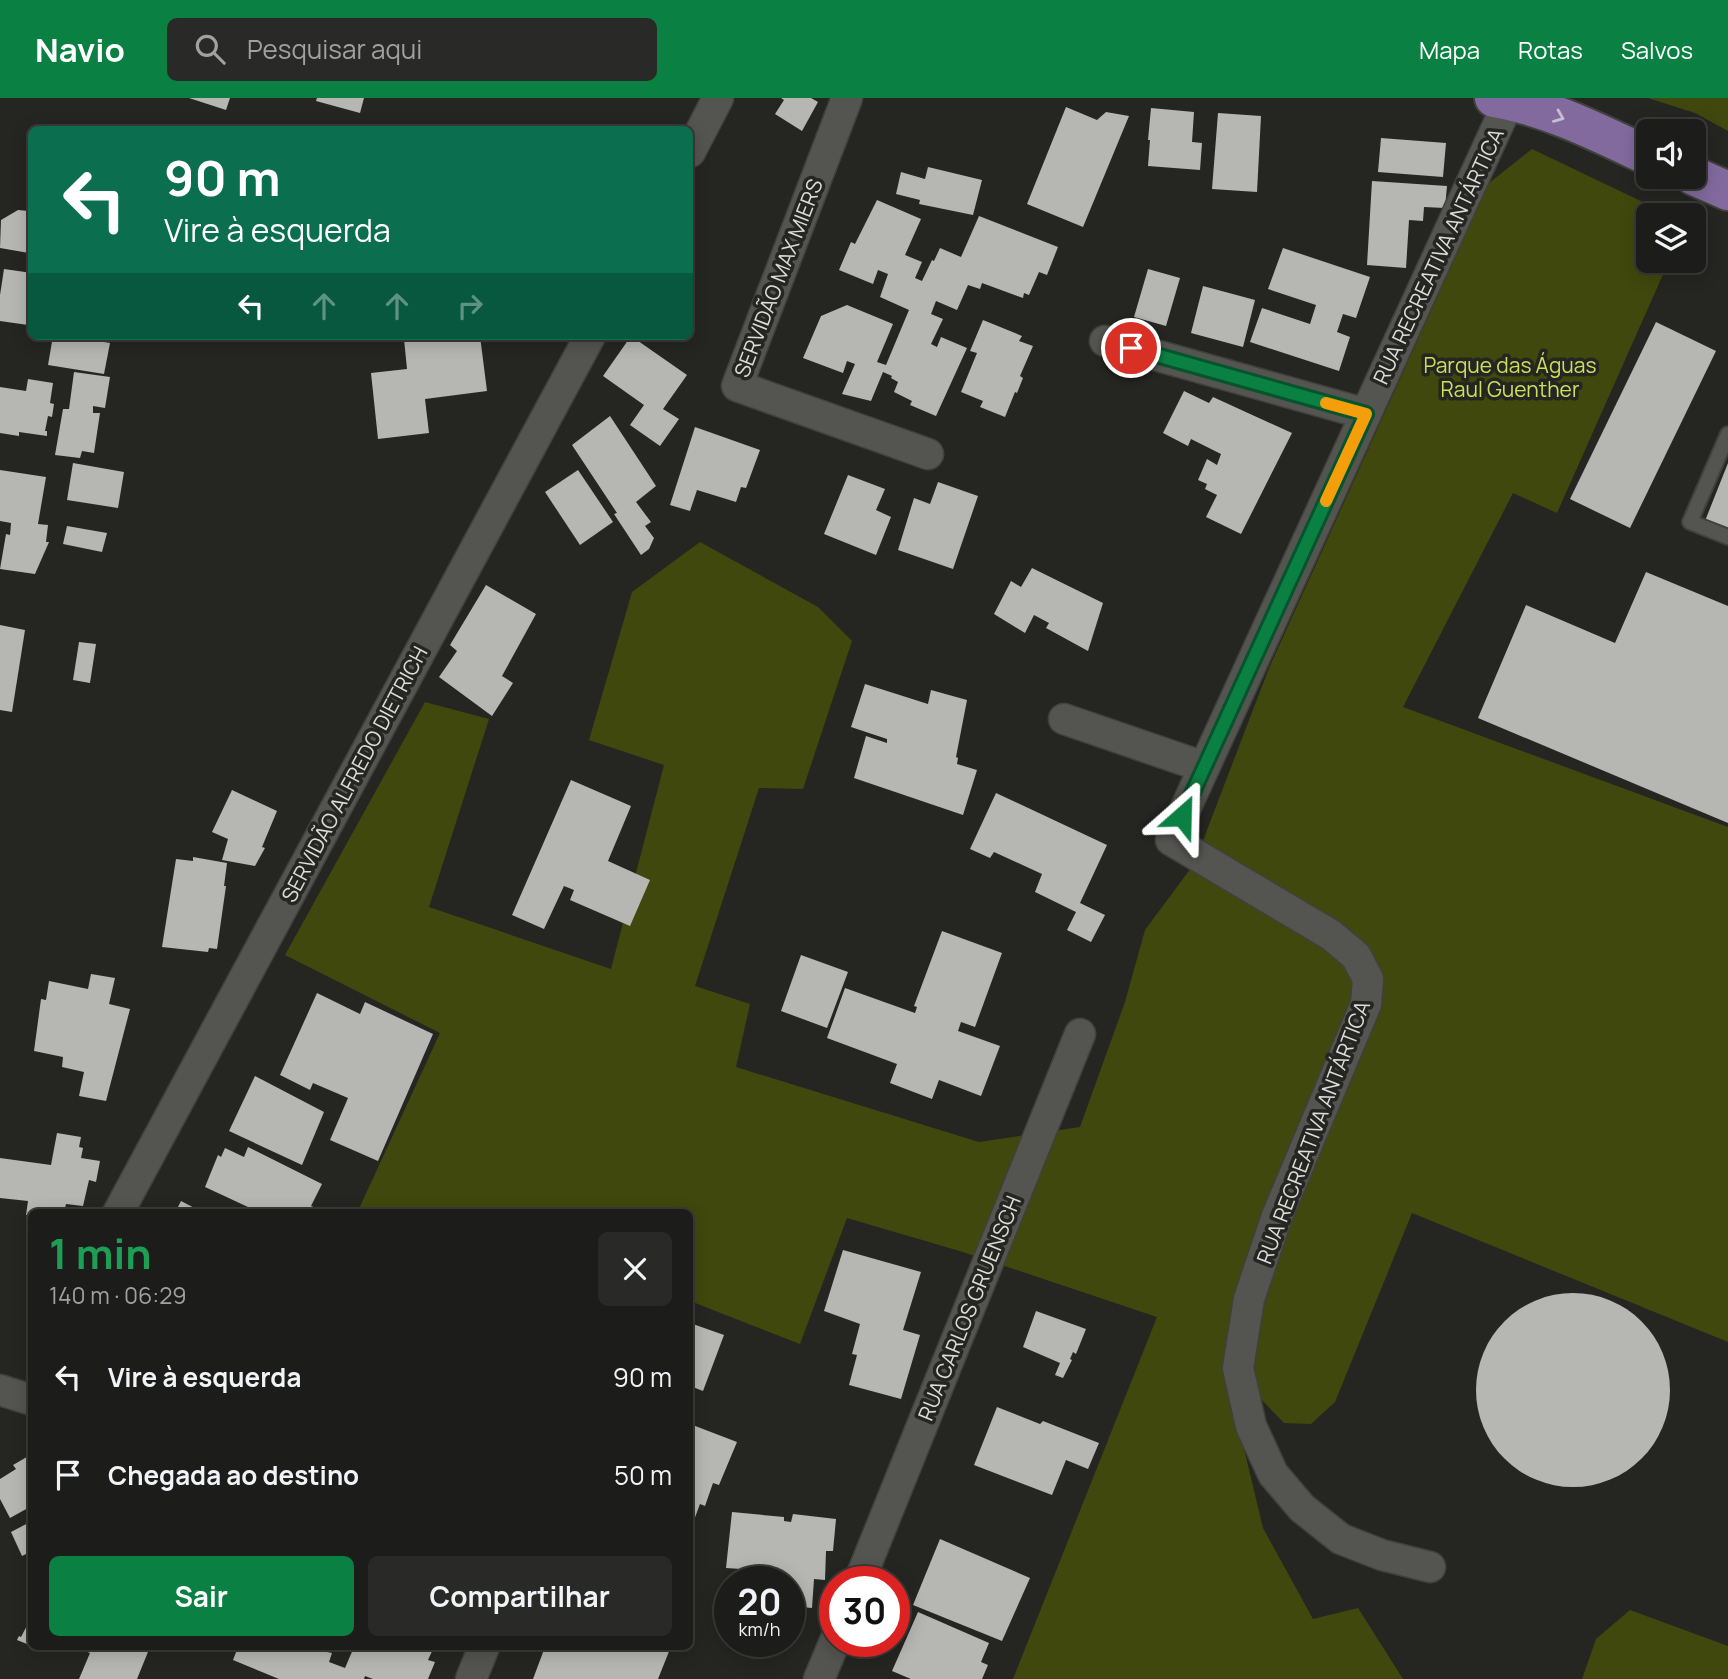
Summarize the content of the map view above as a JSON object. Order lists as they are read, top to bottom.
{
  "streets": {
    "street": [
      "RUA RECREATIVA ANTÁRTICA",
      "SERVIDÃO MAX MIERS",
      "SERVIDÃO ALFREDO DIETRICH",
      "RUA CARLOS GRUENSCH"
    ]
  },
  "parks": ["Parque das Águas Raul Guenther"],
  "page": {
    "header": "Navio",
    "search": "Pesquisar aqui",
    "nav": ["Mapa", "Rotas", "Salvos"],
    "turn": ["90 m", "Vire à esquerda"],
    "heading": ["1 min", "140 m · 06:29"],
    "list": [
      {
        "name": "Vire à esquerda",
        "value": "90 m"
      },
      {
        "name": "Chegada ao destino",
        "value": "50 m"
      }
    ],
    "buttons": ["Sair", "Compartilhar"],
    "speed": "20 km/h",
    "limit": "30"
  }
}
